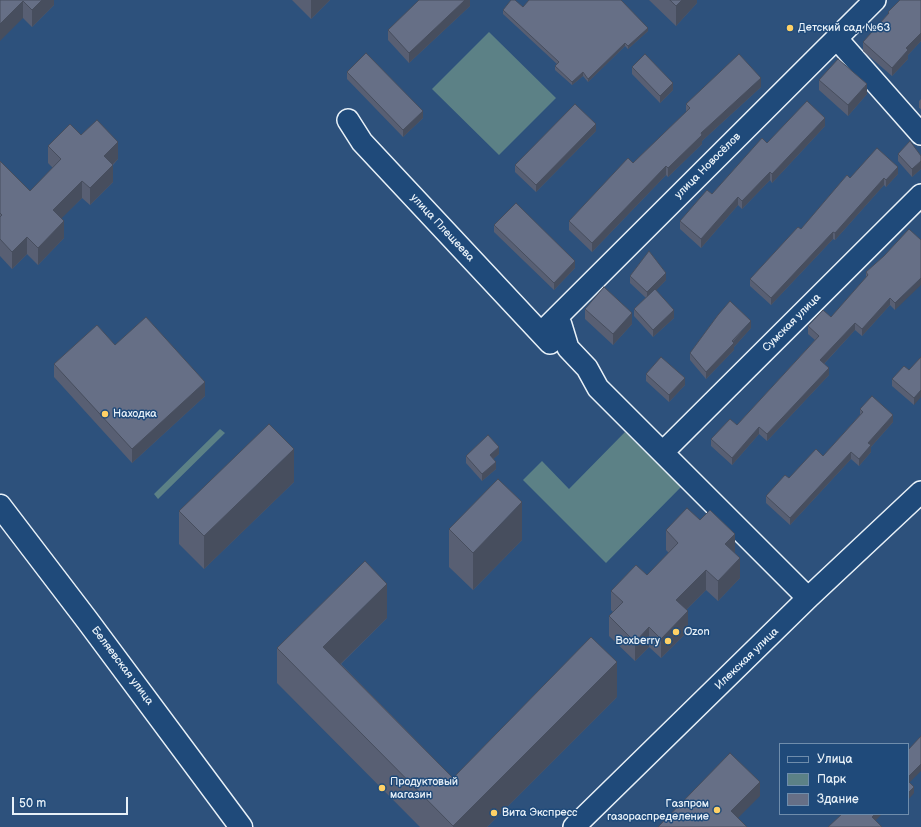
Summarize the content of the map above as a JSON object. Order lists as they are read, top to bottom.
{
  "streets": {
    "main road": ["Беляевская улица"],
    "street": [
      "улица Новосёлов",
      "улица Плещеева",
      "Сумская улица",
      "Илекская улица"
    ]
  },
  "crossings": [
    ["улица Новосёлов", "улица Плещеева"],
    ["улица Плещеева", "Сумская улица"]
  ],
  "places": [
    "Детский сад №63",
    "Находка",
    "Ozon",
    "Boxberry",
    "Продуктовый магазин",
    "Газпром газораспределение",
    "Вита Экспресс"
  ],
  "legend": ["Улица", "Парк", "Здание"],
  "scale_bar": "50 m"
}
